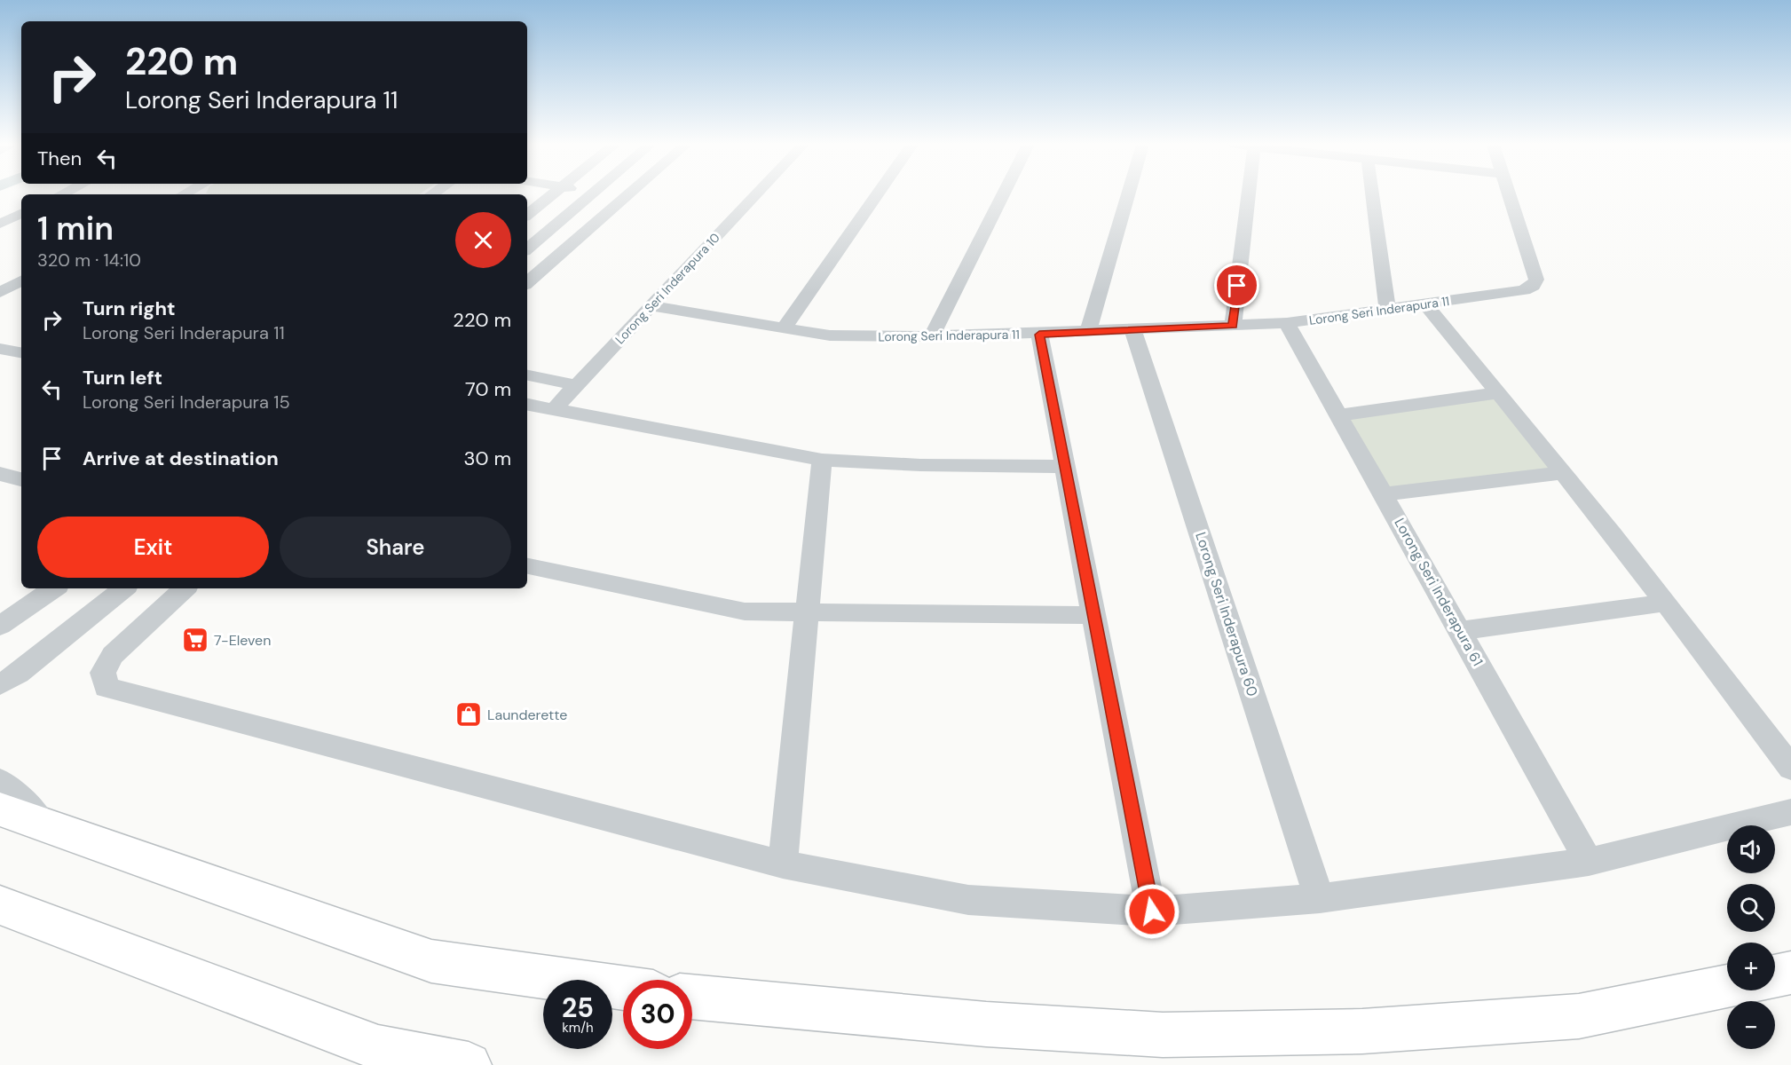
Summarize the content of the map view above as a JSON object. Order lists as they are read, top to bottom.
{
  "streets": {
    "street": [
      "Lorong Seri Inderapura 10",
      "Lorong Seri Inderapura 11",
      "Lorong Seri Inderapura 61",
      "Lorong Seri Inderapura 60"
    ]
  },
  "crossings": [
    ["Lorong Seri Inderapura 10", "Lorong Seri Inderapura 11"],
    ["Lorong Seri Inderapura 11", "Lorong Seri Inderapura 61"],
    ["Lorong Seri Inderapura 11", "Lorong Seri Inderapura 60"]
  ],
  "places": {
    "supermarket": ["7-Eleven"],
    "shop": ["Launderette"]
  },
  "page": {
    "turn": ["220 m", "Lorong Seri Inderapura 11"],
    "then": "Then",
    "heading": ["1 min", "320 m · 14:10"],
    "list": [
      {
        "name": "Turn right",
        "note": "Lorong Seri Inderapura 11",
        "value": "220 m"
      },
      {
        "name": "Turn left",
        "note": "Lorong Seri Inderapura 15",
        "value": "70 m"
      },
      {
        "name": "Arrive at destination",
        "value": "30 m"
      }
    ],
    "buttons": ["Exit", "Share"],
    "map_buttons": ["+", "−"],
    "speed": "25 km/h",
    "limit": "30"
  }
}
